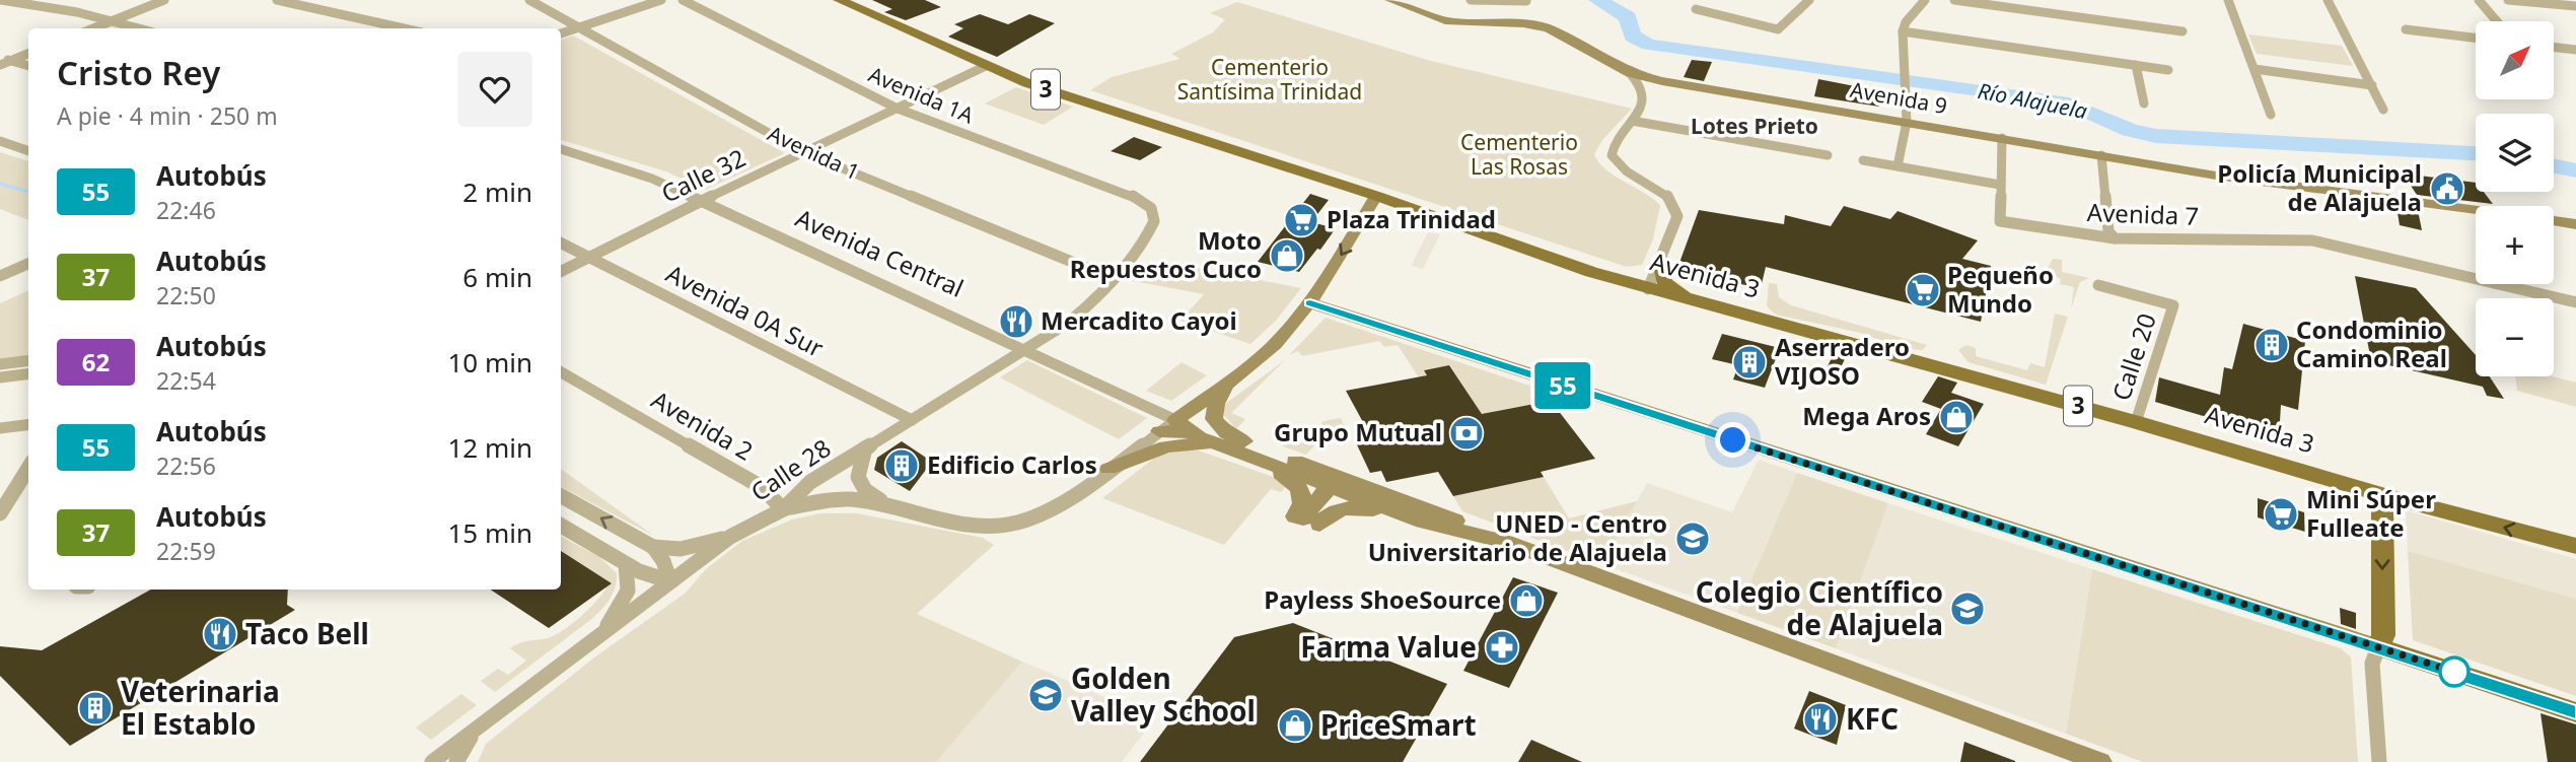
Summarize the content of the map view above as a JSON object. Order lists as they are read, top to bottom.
{
  "streets": {
    "main road": ["3", "Avenida 3"],
    "street": [
      "Avenida 1A",
      "Avenida 9",
      "Avenida 1",
      "Calle 32",
      "Avenida 7",
      "Avenida Central",
      "Avenida 0A Sur",
      "Calle 20",
      "Avenida 2",
      "Calle 28"
    ]
  },
  "crossings": [
    ["Avenida 1A", "Calle 32"],
    ["Avenida 1A", "Calle 28"],
    ["Avenida 1", "Calle 32"],
    ["Avenida 1", "Calle 28"],
    ["Calle 32", "Avenida Central"],
    ["Calle 32", "Avenida 3"],
    ["Calle 32", "Avenida 0A Sur"],
    ["Avenida Central", "Calle 28"],
    ["Avenida 3", "Calle 20"],
    ["Avenida 0A Sur", "Calle 28"],
    ["Avenida 2", "Calle 28"]
  ],
  "districts": ["Lotes Prieto"],
  "water": ["Río Alajuela"],
  "parks": ["Cementerio Santísima Trinidad", "Cementerio Las Rosas"],
  "places": {
    "public building": ["Policía Municipal de Alajuela"],
    "supermarket": ["Plaza Trinidad", "Pequeño Mundo", "Mini Súper Fulleate"],
    "shop": [
      "Moto Repuestos Cuco",
      "Mega Aros",
      "Payless ShoeSource",
      "PriceSmart"
    ],
    "restaurant": ["Mercadito Cayoi", "Taco Bell", "KFC"],
    "building": [
      "Condominio Camino Real",
      "Aserradero VIJOSO",
      "Edificio Carlos",
      "Veterinaria El Establo"
    ],
    "bank": ["Grupo Mutual"],
    "school or university": ["UNED - Centro Universitario de Alajuela", "Colegio Científico de Alajuela", "Golden Valley School"],
    "pharmacy": ["Farma Value"]
  },
  "lines": ["bus line 55"],
  "north": "top right",
  "page": {
    "on_map": "55",
    "map_buttons": ["+", "−"],
    "heading": ["Cristo Rey", "A pie · 4 min · 250 m"],
    "list": [
      {
        "mark": "55",
        "name": "Autobús",
        "note": "22:46",
        "value": "2 min"
      },
      {
        "mark": "37",
        "name": "Autobús",
        "note": "22:50",
        "value": "6 min"
      },
      {
        "mark": "62",
        "name": "Autobús",
        "note": "22:54",
        "value": "10 min"
      },
      {
        "mark": "55",
        "name": "Autobús",
        "note": "22:56",
        "value": "12 min"
      },
      {
        "mark": "37",
        "name": "Autobús",
        "note": "22:59",
        "value": "15 min"
      }
    ]
  }
}
